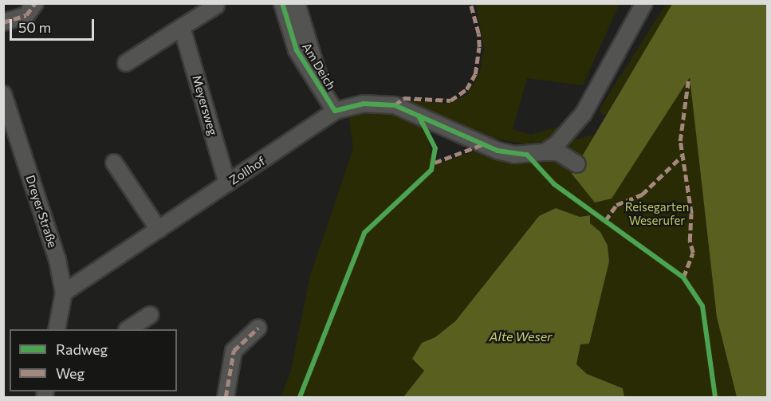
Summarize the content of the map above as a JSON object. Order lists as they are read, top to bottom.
{
  "streets": {
    "street": [
      "Am Deich",
      "Meyersweg",
      "Zollhof",
      "Dreyer Straße"
    ]
  },
  "crossings": [
    ["Am Deich", "Zollhof"],
    ["Meyersweg", "Zollhof"],
    ["Zollhof", "Dreyer Straße"]
  ],
  "water": ["Alte Weser"],
  "parks": ["Reisegarten Weserufer"],
  "legend": ["Radweg", "Weg"],
  "scale_bar": "50 m"
}
